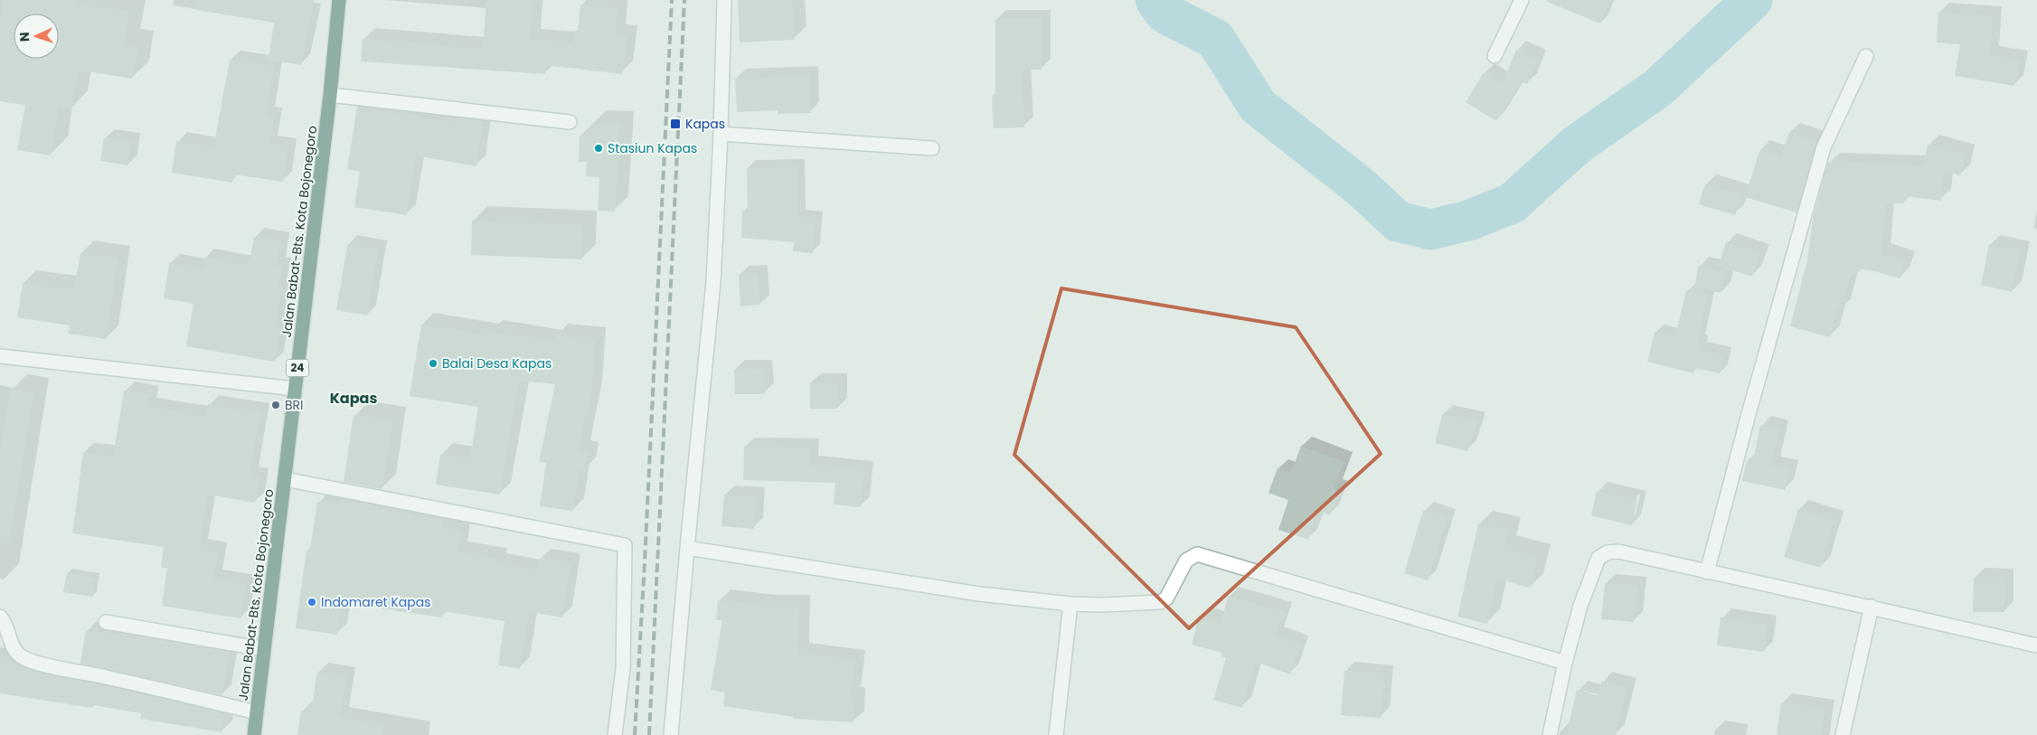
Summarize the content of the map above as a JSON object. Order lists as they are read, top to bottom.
{
  "streets": {
    "highway": ["Jalan Babat-Bts. Kota Bojonegoro", "24"]
  },
  "districts": ["Kapas"],
  "places": {
    "transit": ["Kapas"],
    "other": [
      "Stasiun Kapas",
      "Balai Desa Kapas",
      "BRI",
      "Indomaret Kapas"
    ]
  },
  "north": "left"
}
